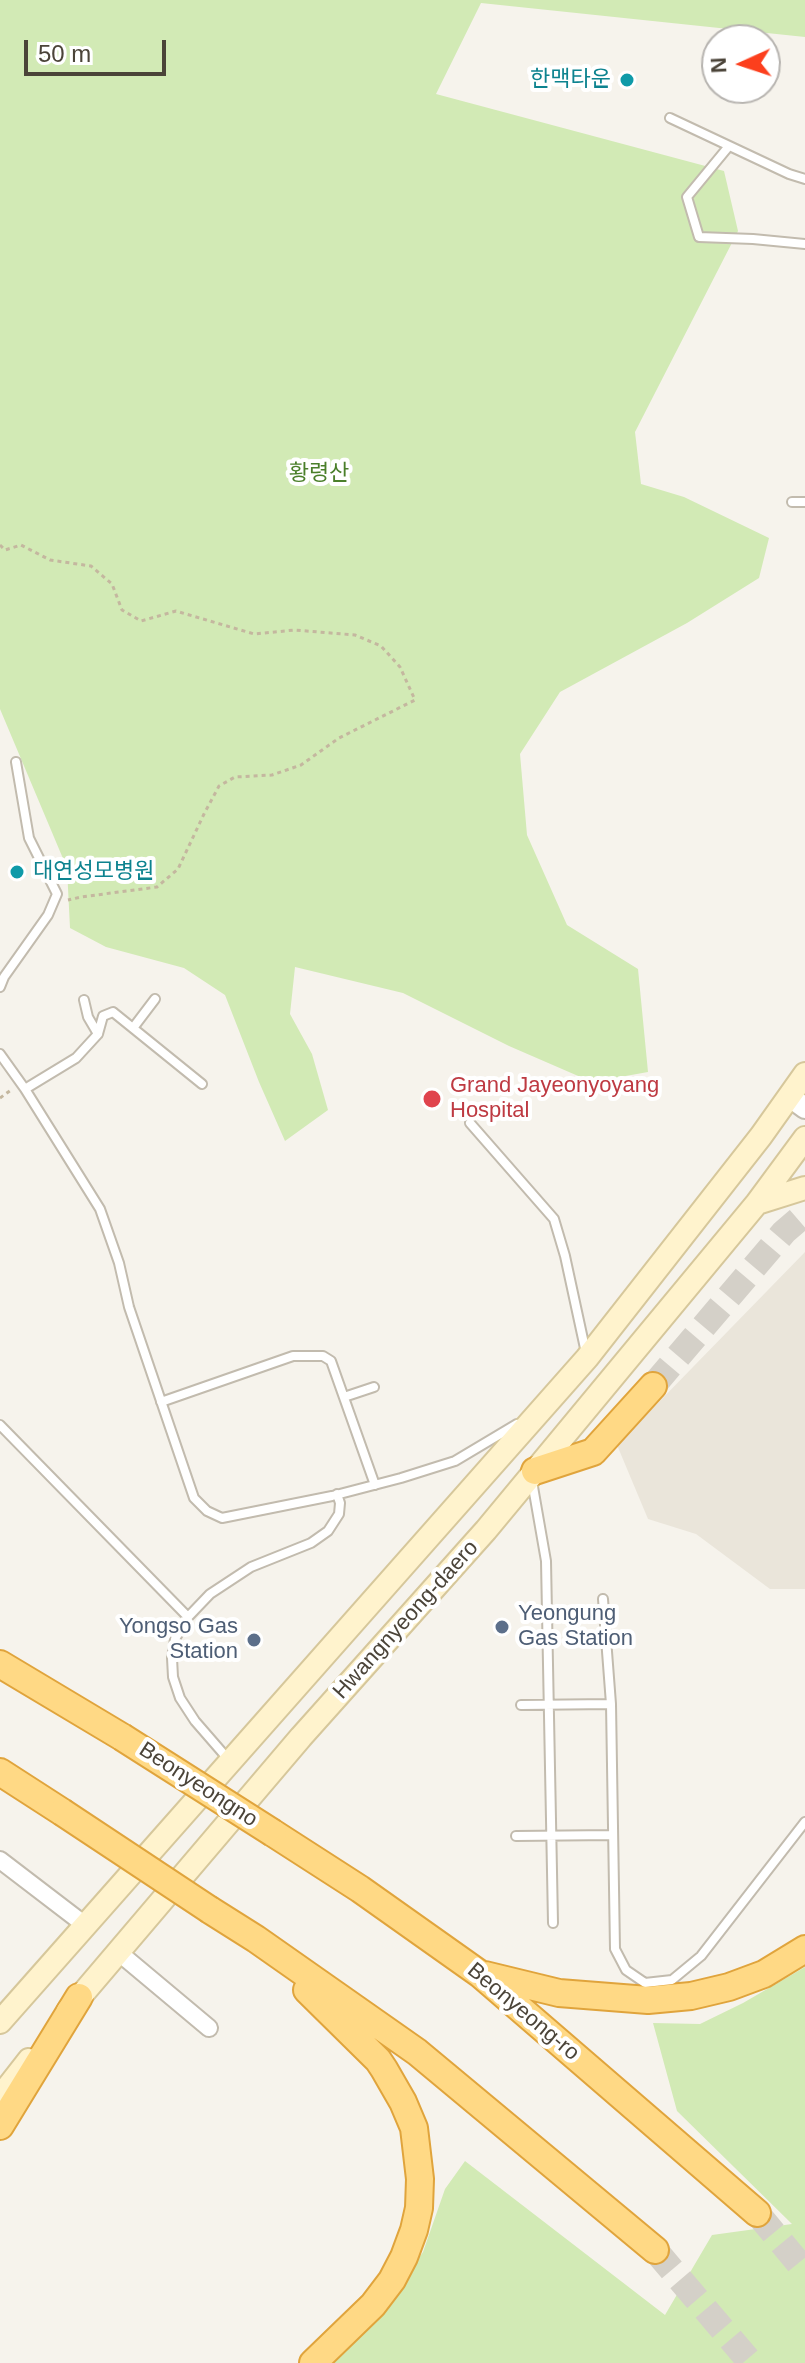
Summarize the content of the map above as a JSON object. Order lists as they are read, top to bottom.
{
  "streets": {
    "highway": ["Beonyeongno", "Beonyeong-ro"],
    "main road": ["Hwangnyeong-daero"]
  },
  "crossings": [
    ["Beonyeongno", "Beonyeong-ro"]
  ],
  "parks": ["황령산"],
  "places": [
    "한맥타운",
    "대연성모병원",
    "Grand Jayeonyoyang Hospital",
    "Yeongung Gas Station",
    "Yongso Gas Station"
  ],
  "scale_bar": "50 m",
  "north": "left"
}
